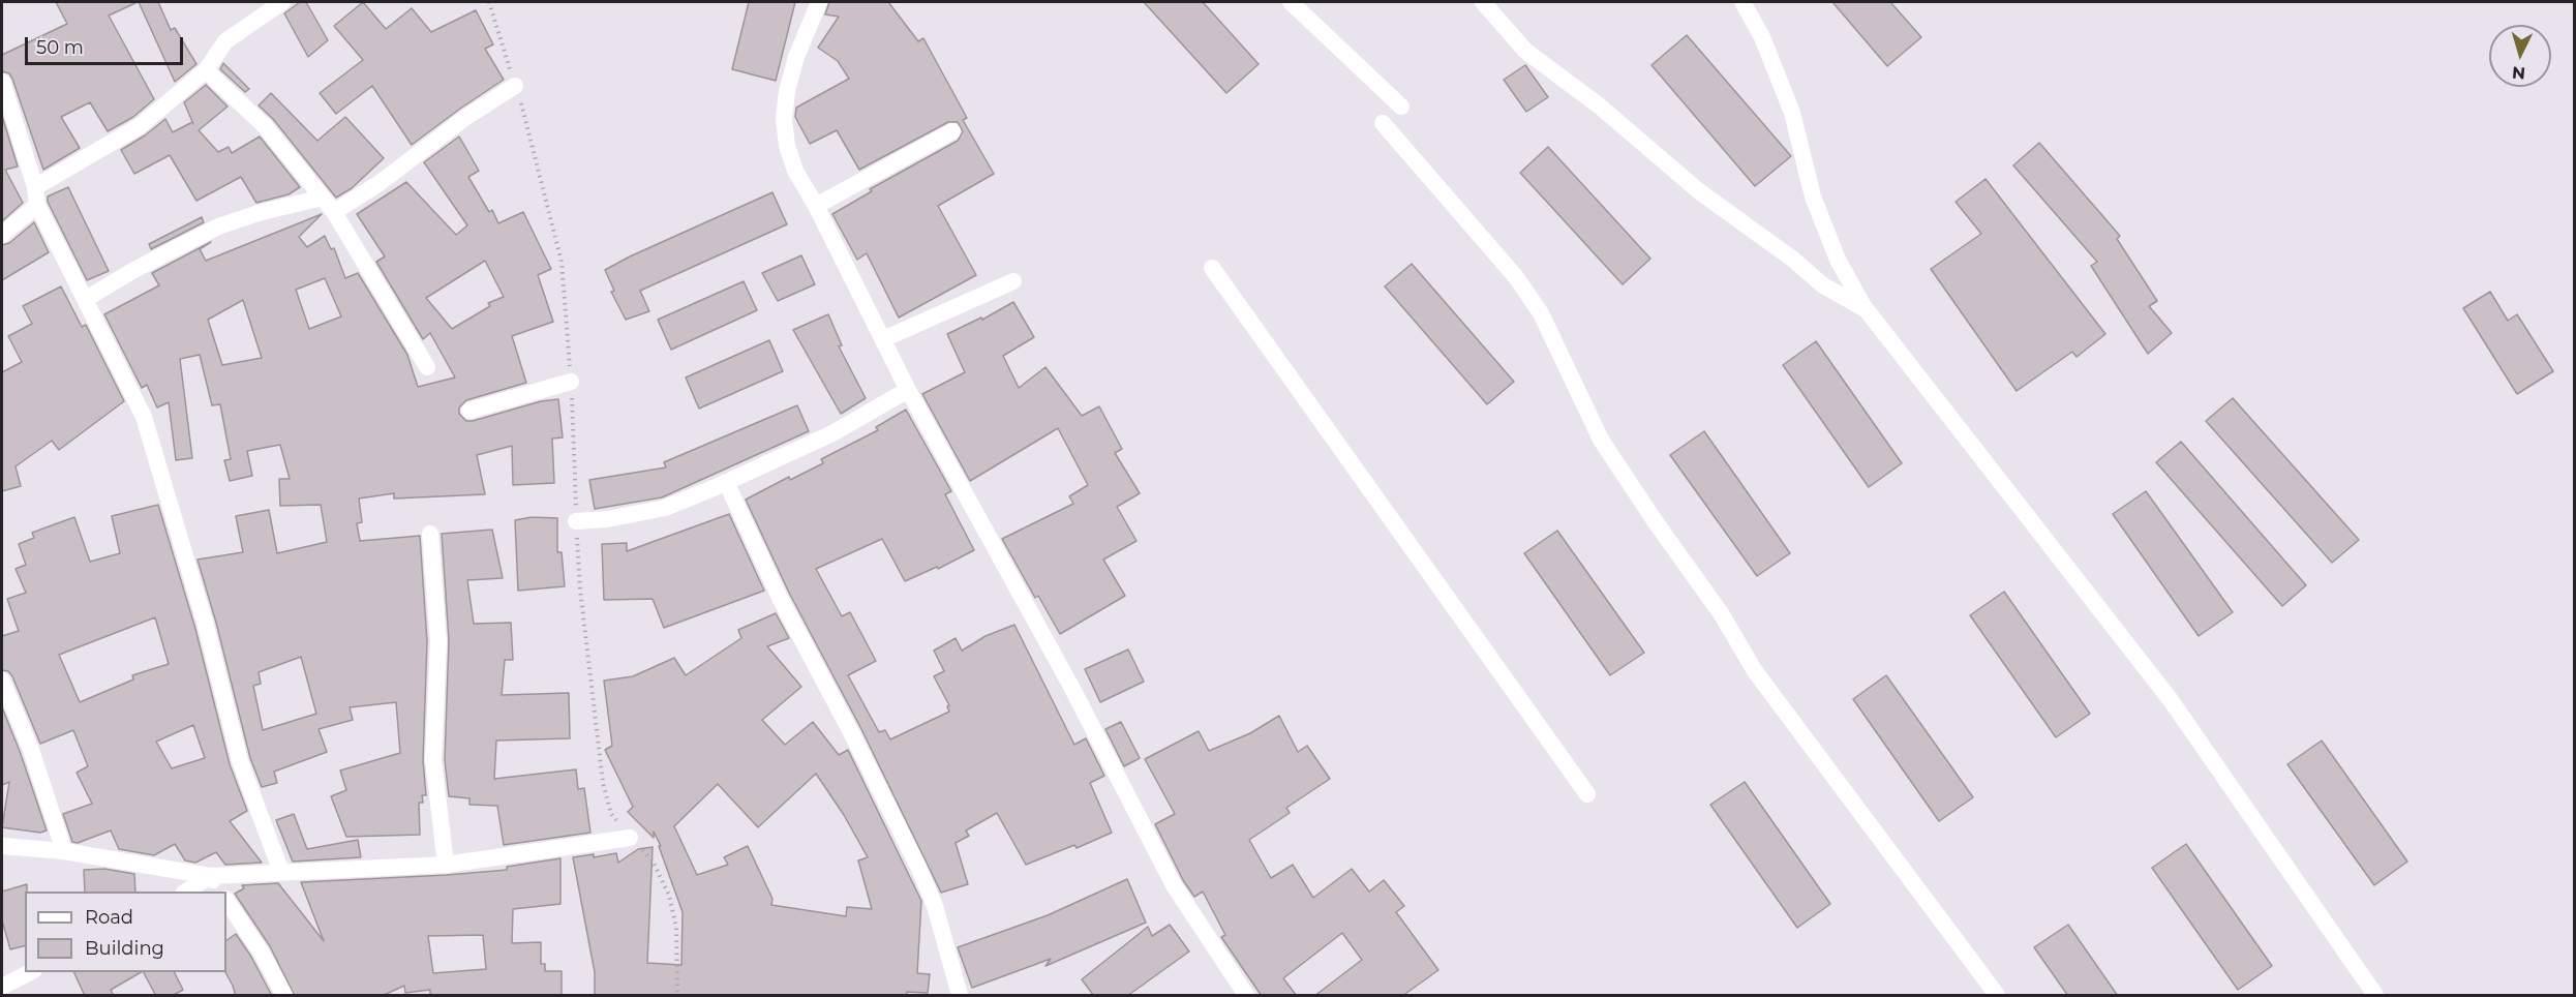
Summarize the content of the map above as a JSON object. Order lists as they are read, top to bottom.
{
  "legend": ["Road", "Building"],
  "scale_bar": "50 m",
  "north": "bottom"
}
